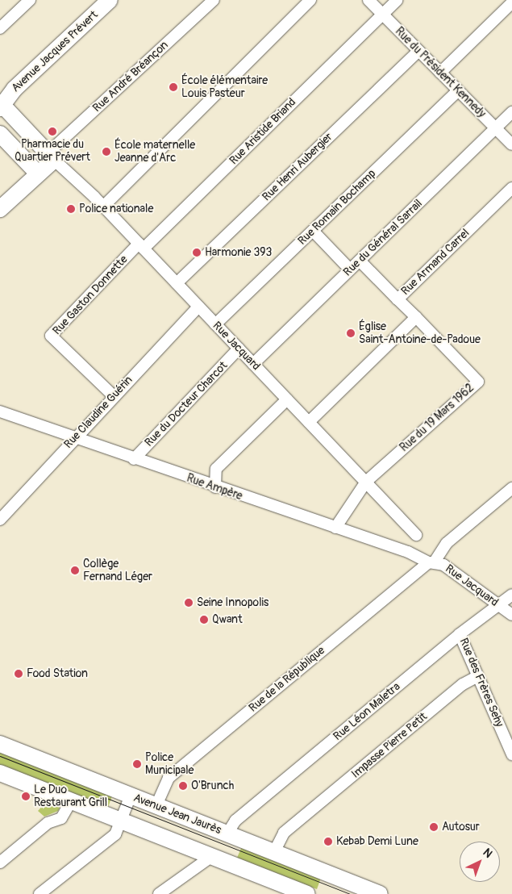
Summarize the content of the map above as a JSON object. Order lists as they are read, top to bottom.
{
  "streets": {
    "main road": ["Avenue Jacques Prévert", "Avenue Jean Jaurès"],
    "street": [
      "Rue du Président Kennedy",
      "Rue André Bréançon",
      "Rue Aristide Briand",
      "Rue Henri Aubergier",
      "Rue Romain Bochamp",
      "Rue du Général Sarrail",
      "Rue Armand Carrel",
      "Rue Gaston Donnette",
      "Rue Jacquard",
      "Rue du Docteur Charcot",
      "Rue Claudine Guérin",
      "Rue du 19 Mars 1962",
      "Rue Ampère",
      "Rue de la République",
      "Rue des Frères Sehy",
      "Rue Léon Maletra",
      "Impasse Pierre Petit"
    ]
  },
  "crossings": [
    ["Avenue Jacques Prévert", "Rue André Bréançon"],
    ["Avenue Jacques Prévert", "Rue Jacquard"],
    ["Rue du Président Kennedy", "Rue Aristide Briand"],
    ["Rue du Président Kennedy", "Rue Henri Aubergier"],
    ["Rue du Président Kennedy", "Rue Romain Bochamp"],
    ["Rue du Président Kennedy", "Rue du Général Sarrail"],
    ["Rue André Bréançon", "Rue Jacquard"],
    ["Rue Aristide Briand", "Rue Gaston Donnette"],
    ["Rue Aristide Briand", "Rue Jacquard"],
    ["Rue Henri Aubergier", "Rue Jacquard"],
    ["Rue Romain Bochamp", "Rue Jacquard"],
    ["Rue du Général Sarrail", "Rue Jacquard"],
    ["Rue Armand Carrel", "Rue du 19 Mars 1962"],
    ["Rue Gaston Donnette", "Rue Jacquard"],
    ["Rue Gaston Donnette", "Rue Claudine Guérin"],
    ["Rue Jacquard", "Rue du Docteur Charcot"],
    ["Rue Jacquard", "Rue Claudine Guérin"],
    ["Rue Jacquard", "Rue du 19 Mars 1962"],
    ["Rue Jacquard", "Rue Ampère"],
    ["Rue Jacquard", "Rue de la République"],
    ["Rue Jacquard", "Rue Léon Maletra"],
    ["Rue du Docteur Charcot", "Rue Ampère"],
    ["Rue Claudine Guérin", "Rue Ampère"],
    ["Rue Ampère", "Rue de la République"],
    ["Rue de la République", "Avenue Jean Jaurès"],
    ["Rue des Frères Sehy", "Rue Léon Maletra"],
    ["Rue des Frères Sehy", "Impasse Pierre Petit"],
    ["Rue Léon Maletra", "Avenue Jean Jaurès"],
    ["Impasse Pierre Petit", "Avenue Jean Jaurès"]
  ],
  "places": [
    "École élémentaire Louis Pasteur",
    "Pharmacie du Quartier Prévert",
    "École maternelle Jeanne d'Arc",
    "Police nationale",
    "Harmonie 393",
    "Église Saint-Antoine-de-Padoue",
    "Collège Fernand Léger",
    "Seine Innopolis",
    "Qwant",
    "Food Station",
    "Police Municipale",
    "O'Brunch",
    "Le Duo Restaurant Grill",
    "Autosur",
    "Kebab Demi Lune"
  ],
  "north": "top right"
}
